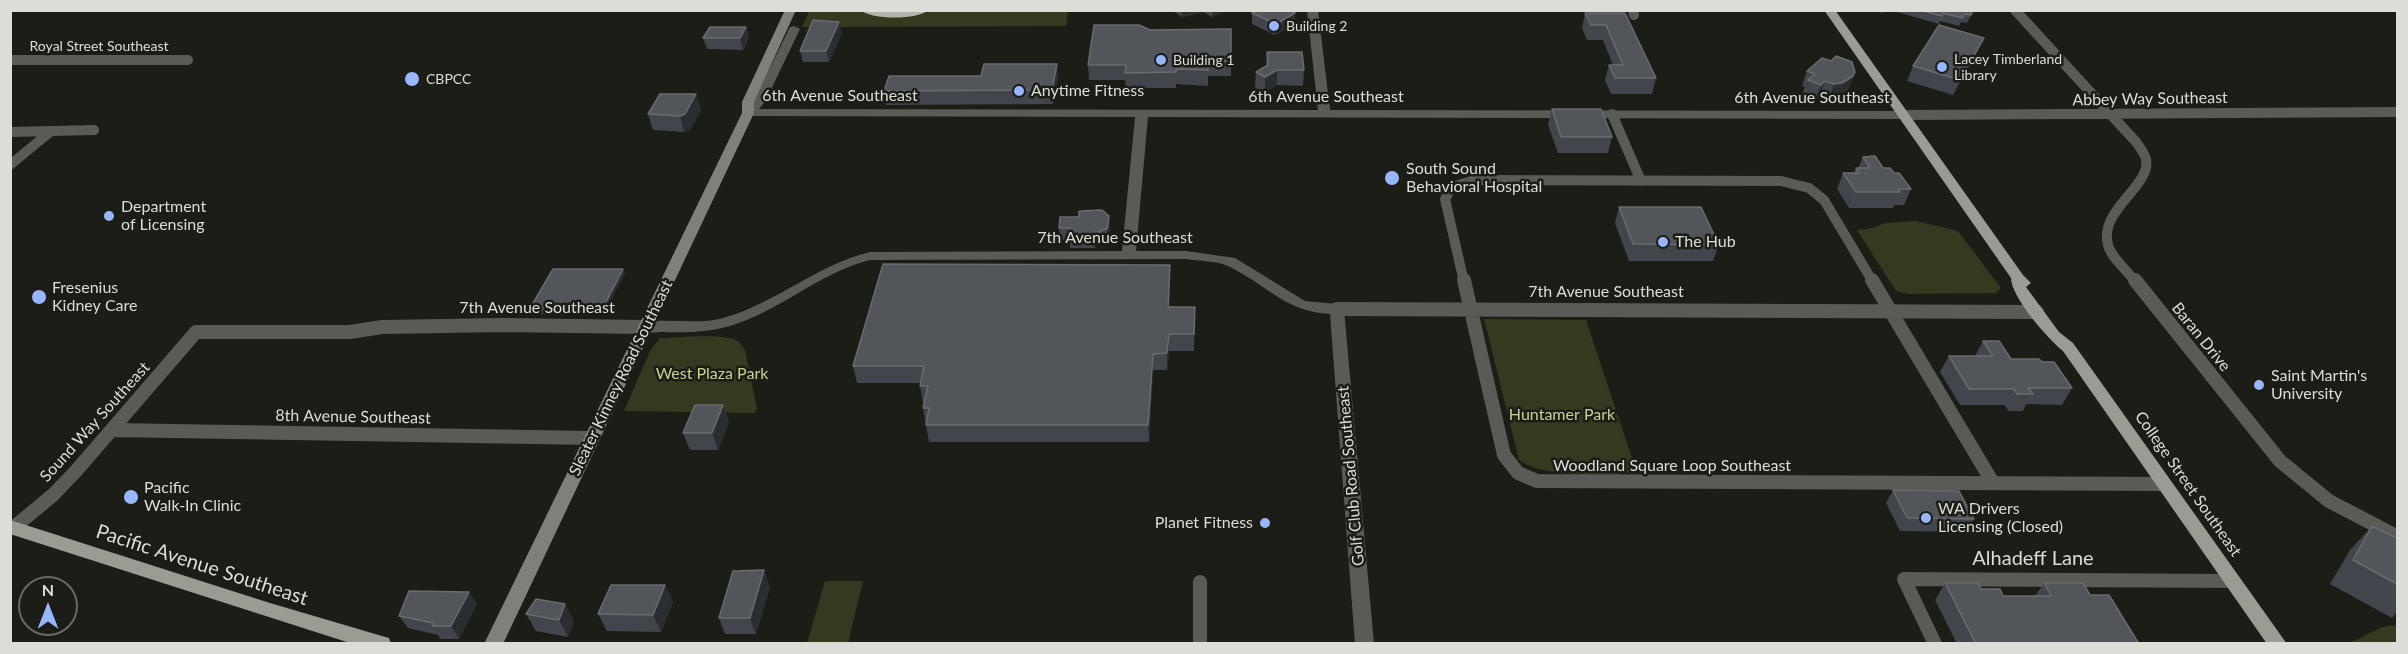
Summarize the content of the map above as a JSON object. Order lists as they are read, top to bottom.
{
  "streets": {
    "main road": ["Sleater Kinney Road Southeast", "College Street Southeast", "Pacific Avenue Southeast"],
    "street": [
      "Royal Street Southeast",
      "6th Avenue Southeast",
      "Abbey Way Southeast",
      "7th Avenue Southeast",
      "Baran Drive",
      "8th Avenue Southeast",
      "Sound Way Southeast",
      "Woodland Square Loop Southeast",
      "Golf Club Road Southeast",
      "Alhadeff Lane"
    ]
  },
  "crossings": [
    ["6th Avenue Southeast", "Abbey Way Southeast"],
    ["6th Avenue Southeast", "Sleater Kinney Road Southeast"],
    ["6th Avenue Southeast", "College Street Southeast"],
    ["Abbey Way Southeast", "Baran Drive"],
    ["Abbey Way Southeast", "College Street Southeast"],
    ["7th Avenue Southeast", "Sleater Kinney Road Southeast"],
    ["7th Avenue Southeast", "Sound Way Southeast"],
    ["7th Avenue Southeast", "Woodland Square Loop Southeast"],
    ["7th Avenue Southeast", "Golf Club Road Southeast"],
    ["7th Avenue Southeast", "College Street Southeast"],
    ["Sleater Kinney Road Southeast", "8th Avenue Southeast"],
    ["8th Avenue Southeast", "Sound Way Southeast"],
    ["Sound Way Southeast", "Pacific Avenue Southeast"],
    ["Woodland Square Loop Southeast", "College Street Southeast"],
    ["College Street Southeast", "Alhadeff Lane"]
  ],
  "parks": ["West Plaza Park", "Huntamer Park"],
  "places": [
    "Building 2",
    "Building 1",
    "Lacey Timberland Library",
    "CBPCC",
    "Anytime Fitness",
    "South Sound Behavioral Hospital",
    "Department of Licensing",
    "The Hub",
    "Fresenius Kidney Care",
    "Saint Martin's University",
    "Pacific Walk-In Clinic",
    "WA Drivers Licensing (Closed)",
    "Planet Fitness"
  ],
  "north": "top"
}
